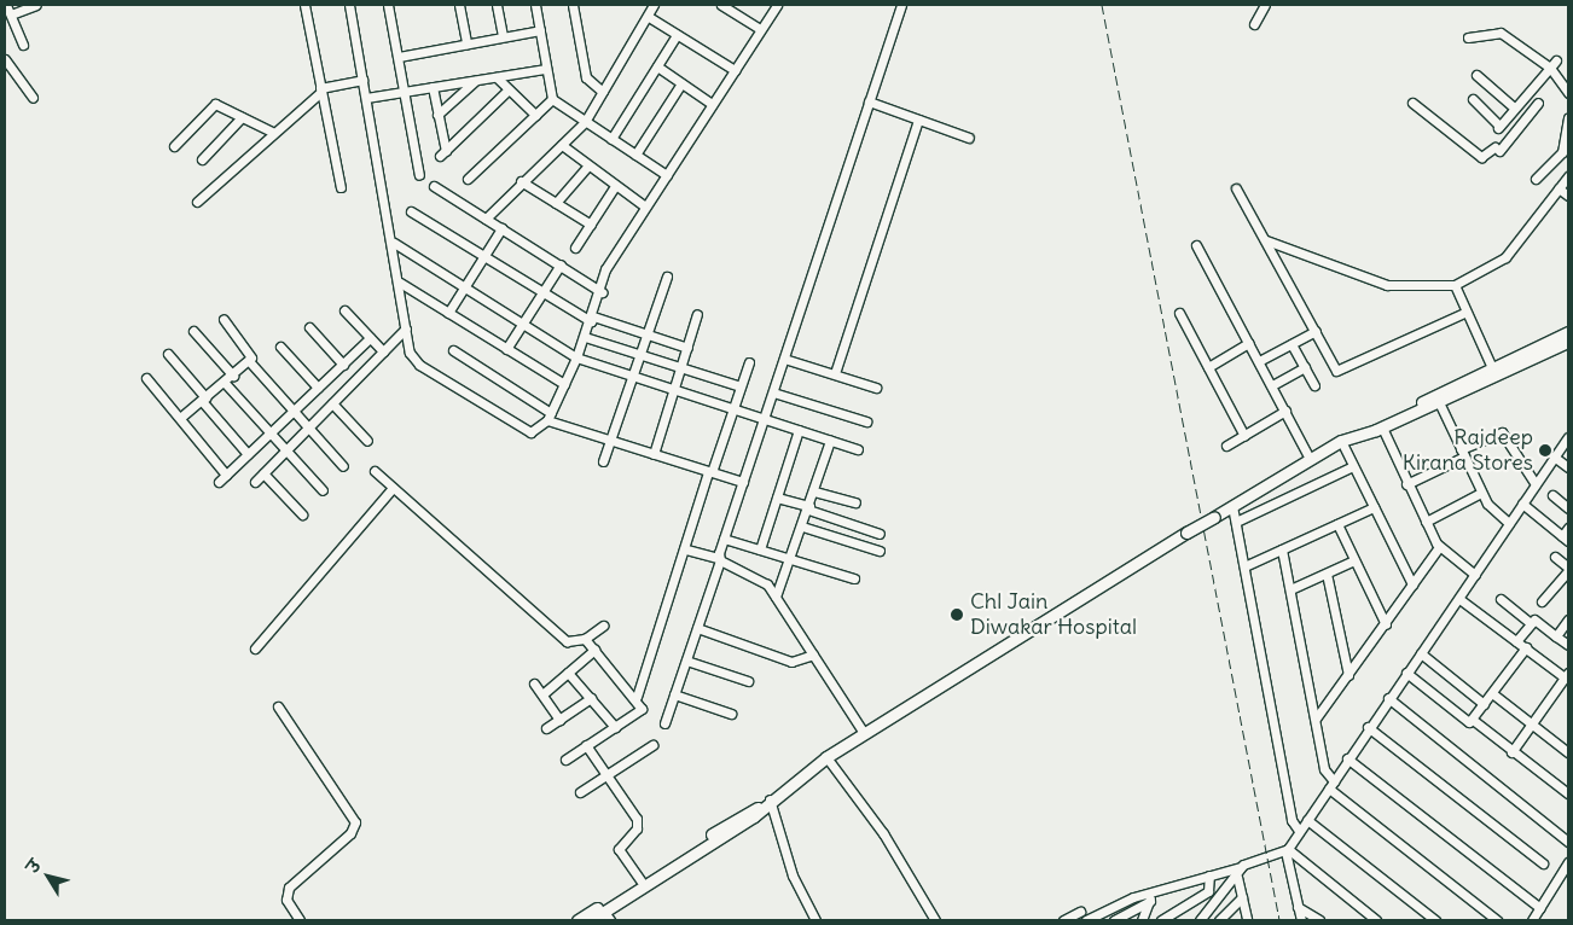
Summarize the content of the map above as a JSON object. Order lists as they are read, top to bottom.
{
  "places": ["Rajdeep Kirana Stores", "Chl Jain Diwakar Hospital"],
  "north": "top left"
}
